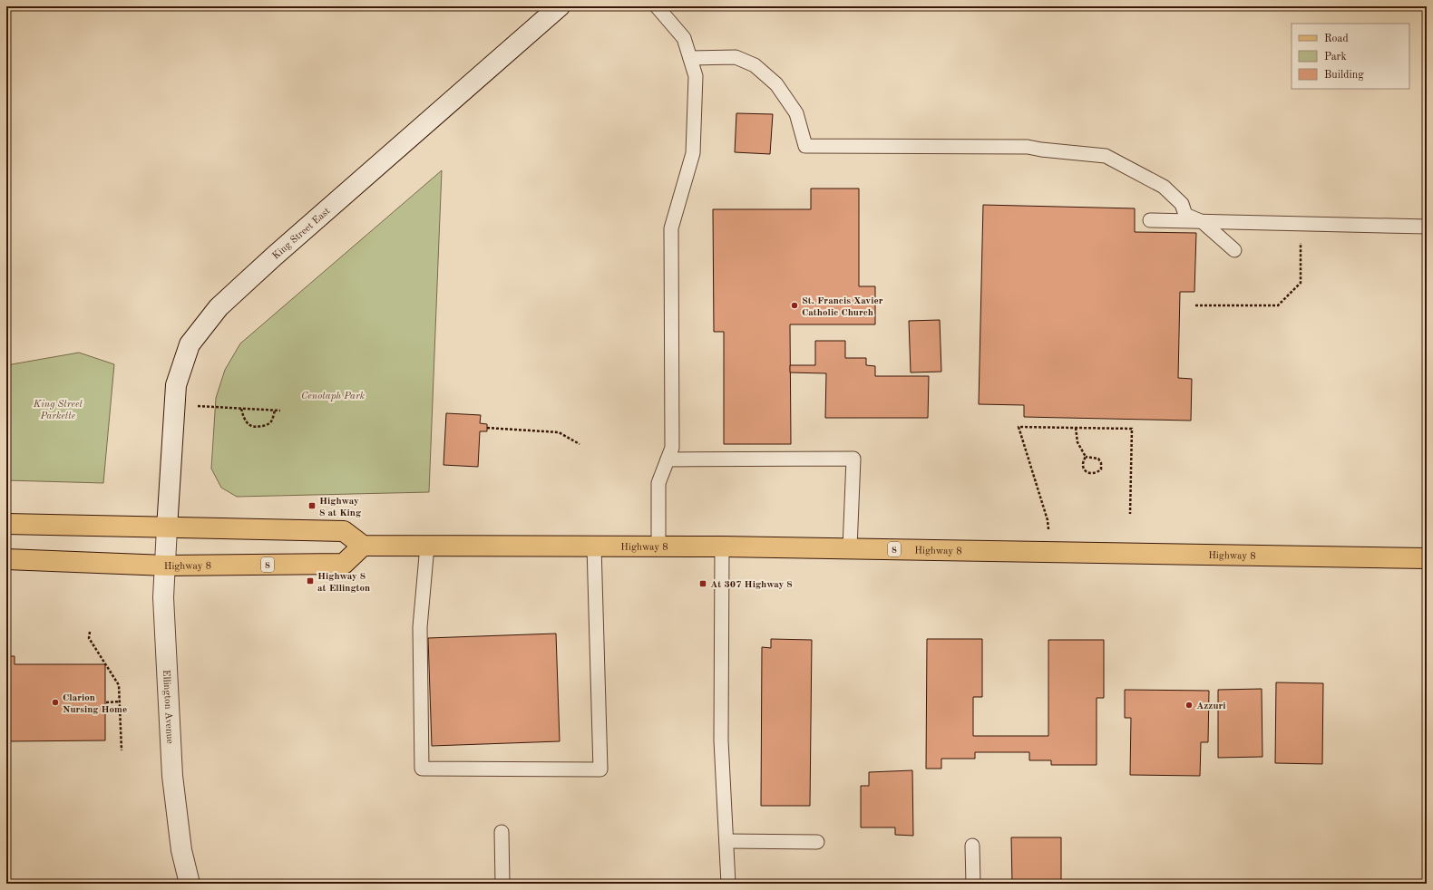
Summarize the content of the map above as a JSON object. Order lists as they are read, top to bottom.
{
  "streets": {
    "main road": [
      "King Street East",
      "Highway 8",
      "8",
      "Ellington Avenue"
    ]
  },
  "crossings": [
    ["King Street East", "Ellington Avenue"],
    ["Highway 8", "Ellington Avenue"]
  ],
  "parks": ["Cenotaph Park", "King Street Parkette"],
  "places": {
    "other": ["St. Francis Xavier Catholic Church", "Clarion Nursing Home", "Azzuri"],
    "transit": ["Highway 8 at King", "Highway 8 at Ellington", "At 307 Highway 8"]
  },
  "legend": ["Road", "Park", "Building"]
}
